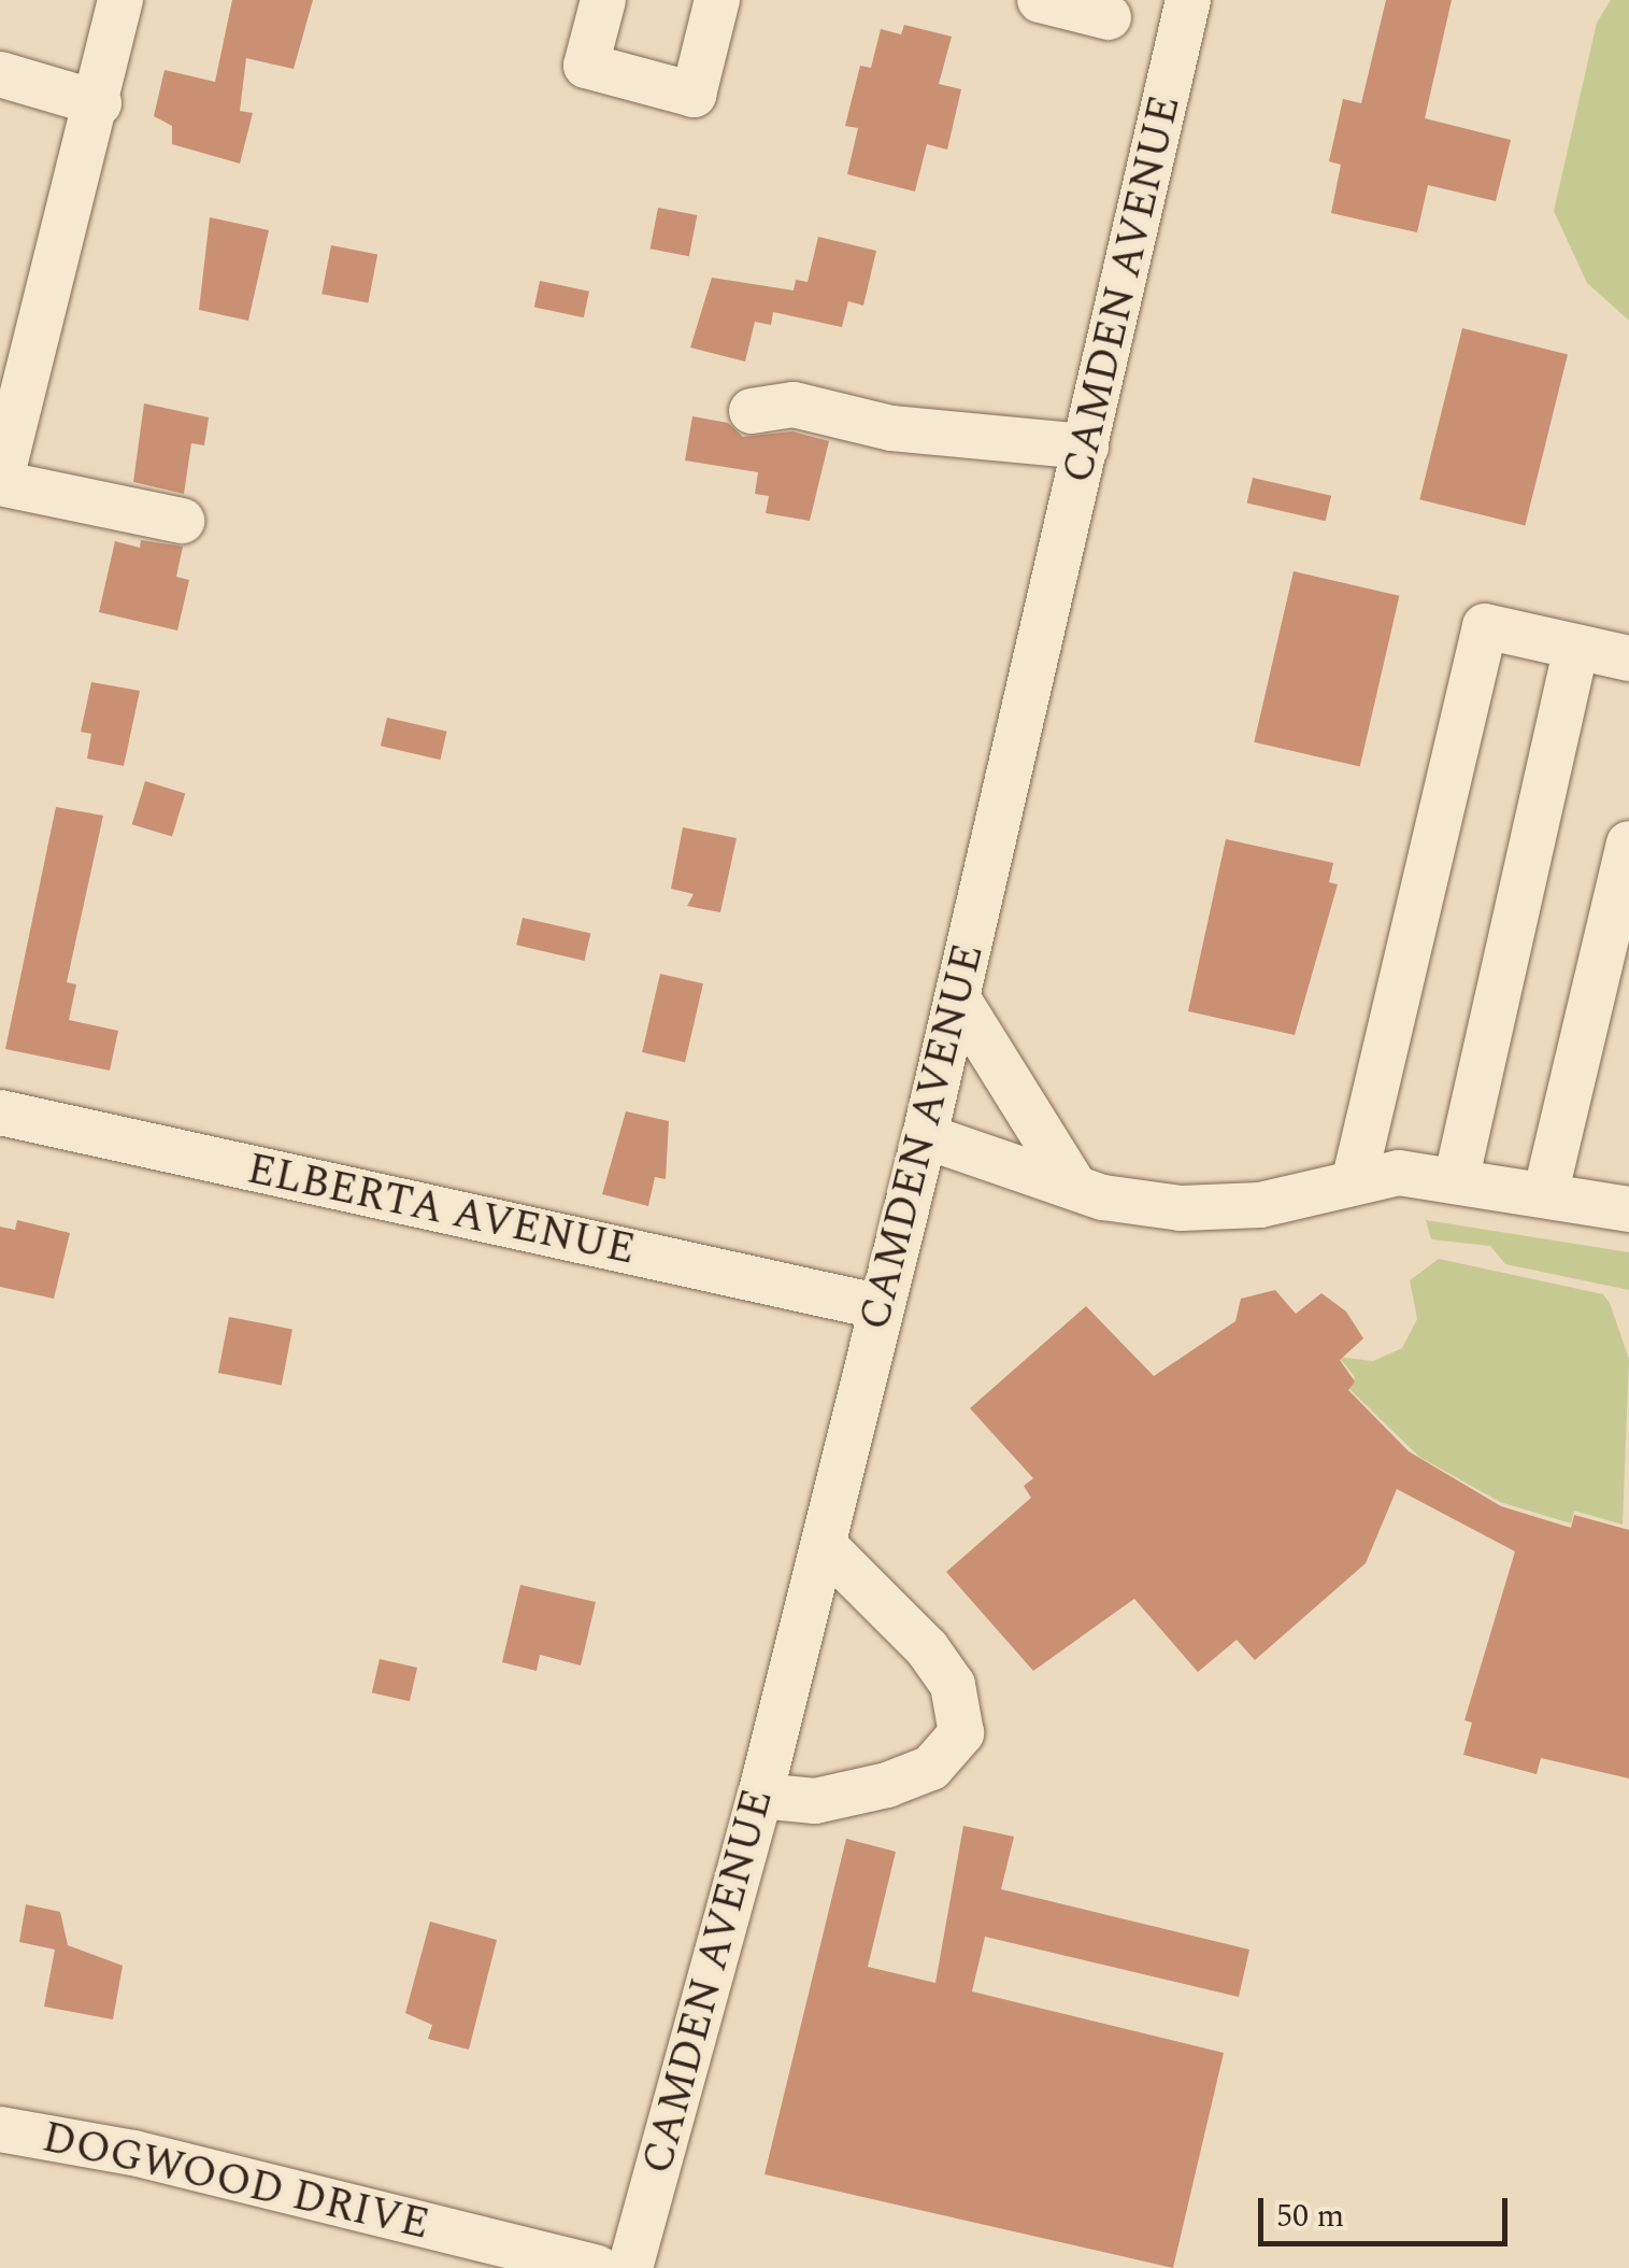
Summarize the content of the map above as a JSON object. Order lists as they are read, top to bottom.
{
  "streets": {
    "street": ["CAMDEN AVENUE", "ELBERTA AVENUE", "DOGWOOD DRIVE"]
  },
  "crossings": [
    ["CAMDEN AVENUE", "ELBERTA AVENUE"]
  ],
  "scale_bar": "50 m"
}
